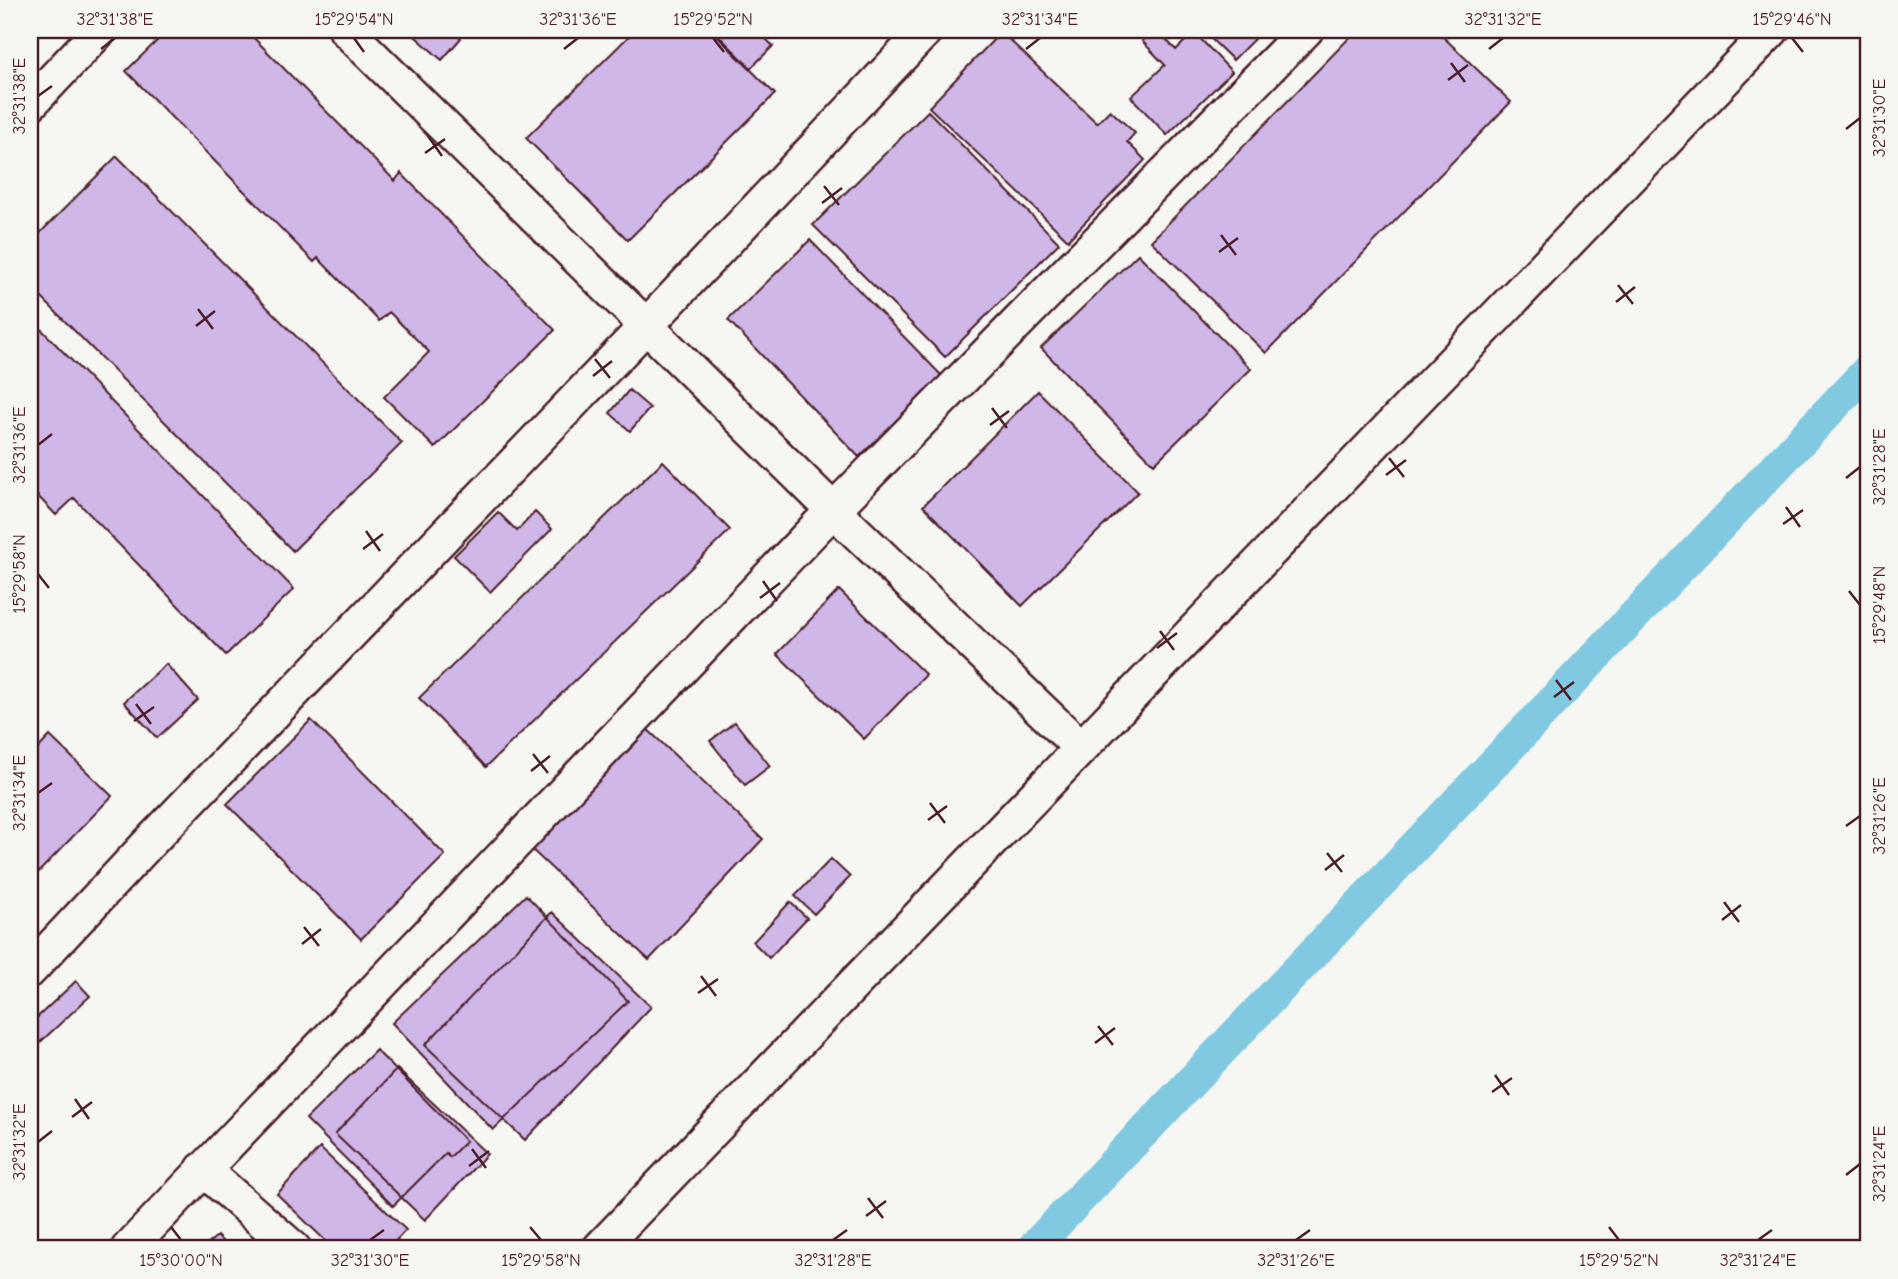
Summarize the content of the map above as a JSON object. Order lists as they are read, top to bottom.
{
  "coordinates": [
    "32°31'38\"E",
    "15°29'54\"N",
    "32°31'36\"E",
    "15°29'52\"N",
    "32°31'34\"E",
    "32°31'32\"E",
    "15°29'46\"N",
    "32°31'30\"E",
    "32°31'28\"E",
    "15°29'58\"N",
    "15°29'48\"N",
    "32°31'26\"E",
    "32°31'24\"E",
    "15°30'00\"N"
  ]
}
